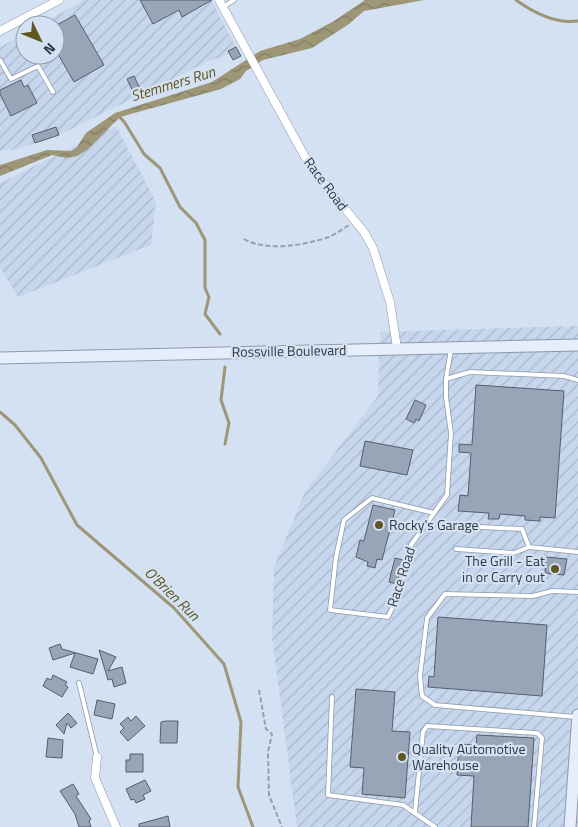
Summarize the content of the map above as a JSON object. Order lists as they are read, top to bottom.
{
  "streets": {
    "main road": ["Rossville Boulevard"],
    "street": ["Race Road"]
  },
  "crossings": [
    ["Race Road", "Rossville Boulevard"]
  ],
  "water": ["Stemmers Run", "O'Brien Run"],
  "places": ["Rocky's Garage", "The Grill - Eat in or Carry out", "Quality Automotive Warehouse"],
  "north": "bottom right"
}
